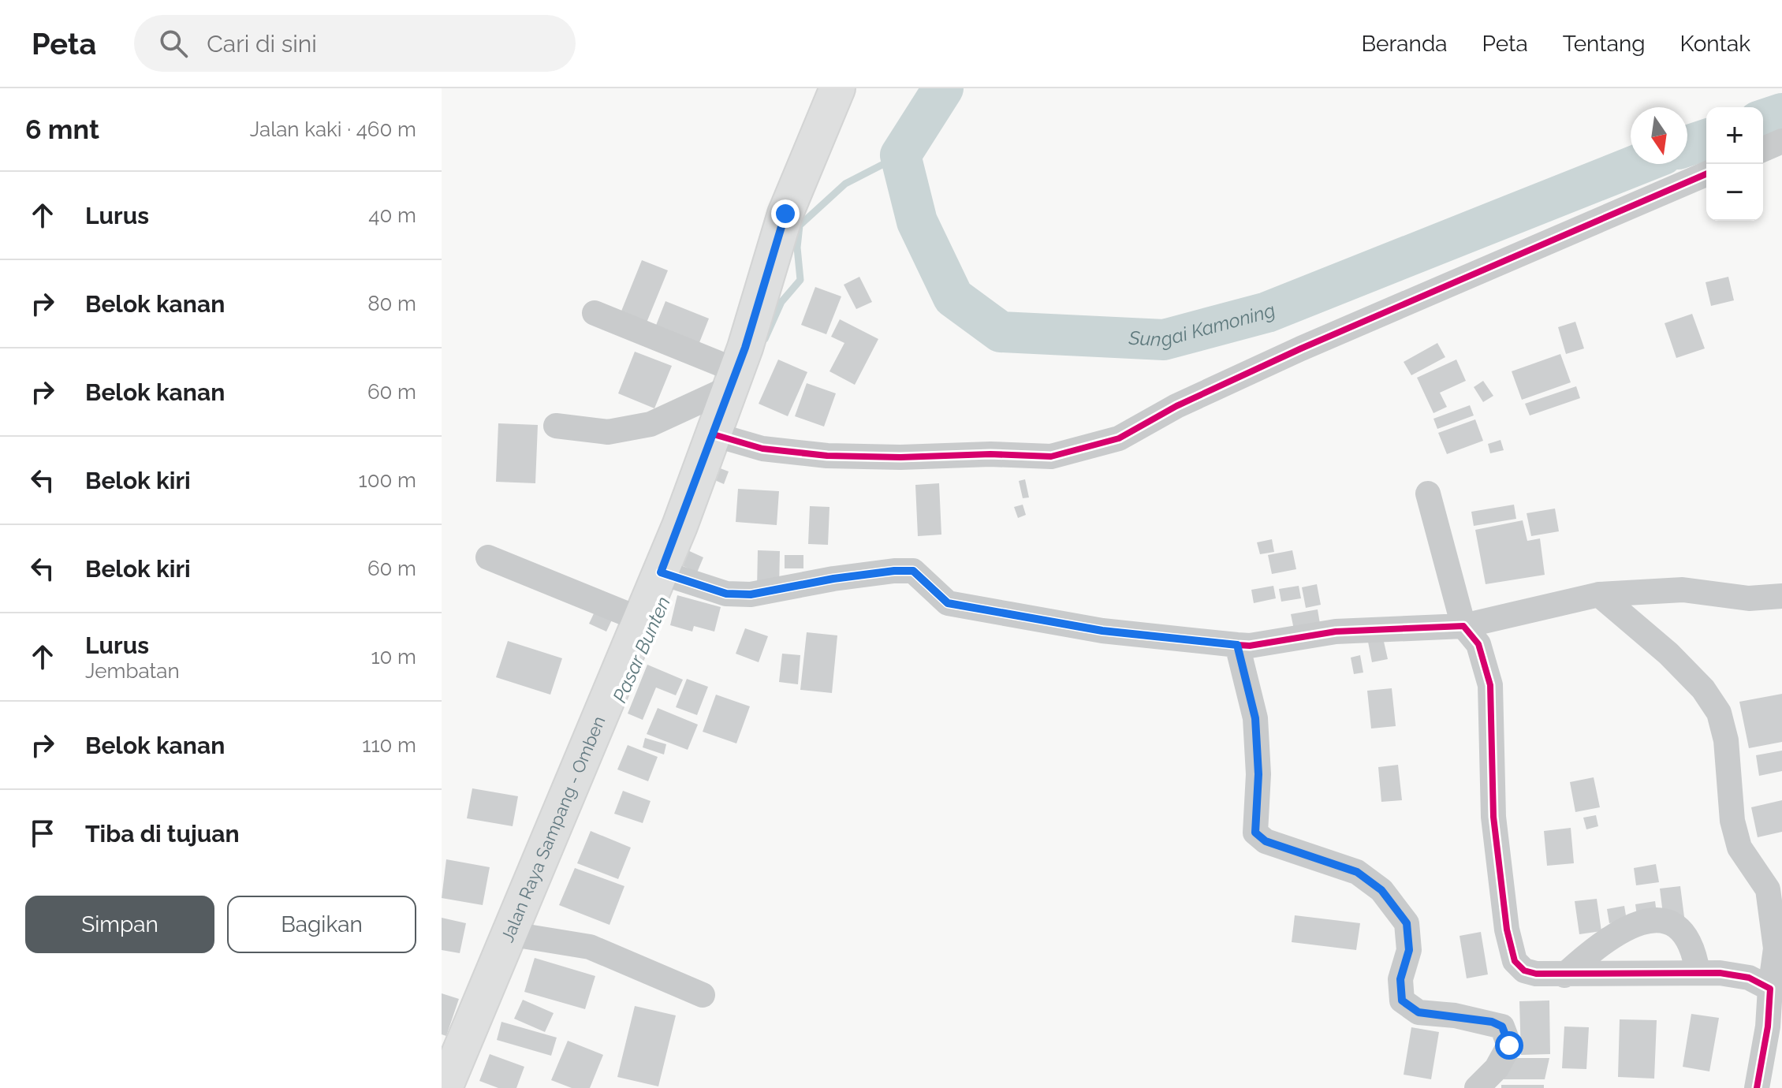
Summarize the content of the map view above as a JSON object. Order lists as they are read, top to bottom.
{
  "streets": {
    "main road": ["Jalan Raya Sampang - Omben"]
  },
  "water": ["Sungai Kamoning", "Pasar Bunten"],
  "north": "bottom",
  "page": {
    "header": "Peta",
    "search": "Cari di sini",
    "nav": [
      "Beranda",
      "Peta",
      "Tentang",
      "Kontak"
    ],
    "heading": ["6 mnt", "Jalan kaki · 460 m"],
    "map_buttons": ["+", "−"],
    "list": [
      ["Lurus", "40 m"],
      ["Belok kanan", "80 m"],
      ["Belok kanan", "60 m"],
      ["Belok kiri", "100 m"],
      ["Belok kiri", "60 m"],
      ["Lurus", "Jembatan", "10 m"],
      ["Belok kanan", "110 m"],
      "Tiba di tujuan"
    ],
    "buttons": ["Simpan", "Bagikan"]
  }
}
